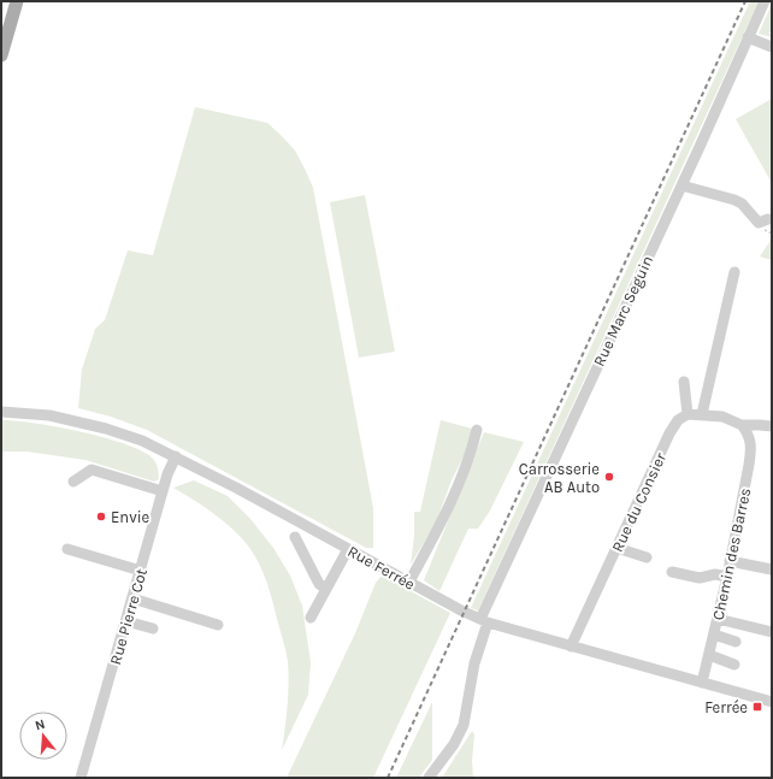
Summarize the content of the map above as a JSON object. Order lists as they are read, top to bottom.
{
  "streets": {
    "street": [
      "Rue Marc Seguin",
      "Rue du Consier",
      "Chemin des Barres",
      "Rue Ferrée",
      "Rue Pierre Cot"
    ]
  },
  "crossings": [
    ["Rue Marc Seguin", "Rue Ferrée"],
    ["Rue du Consier", "Rue Ferrée"],
    ["Chemin des Barres", "Rue Ferrée"],
    ["Rue Ferrée", "Rue Pierre Cot"]
  ],
  "places": {
    "other": ["Carrosserie AB Auto", "Envie"],
    "transit": ["Ferrée"]
  },
  "north": "top"
}
